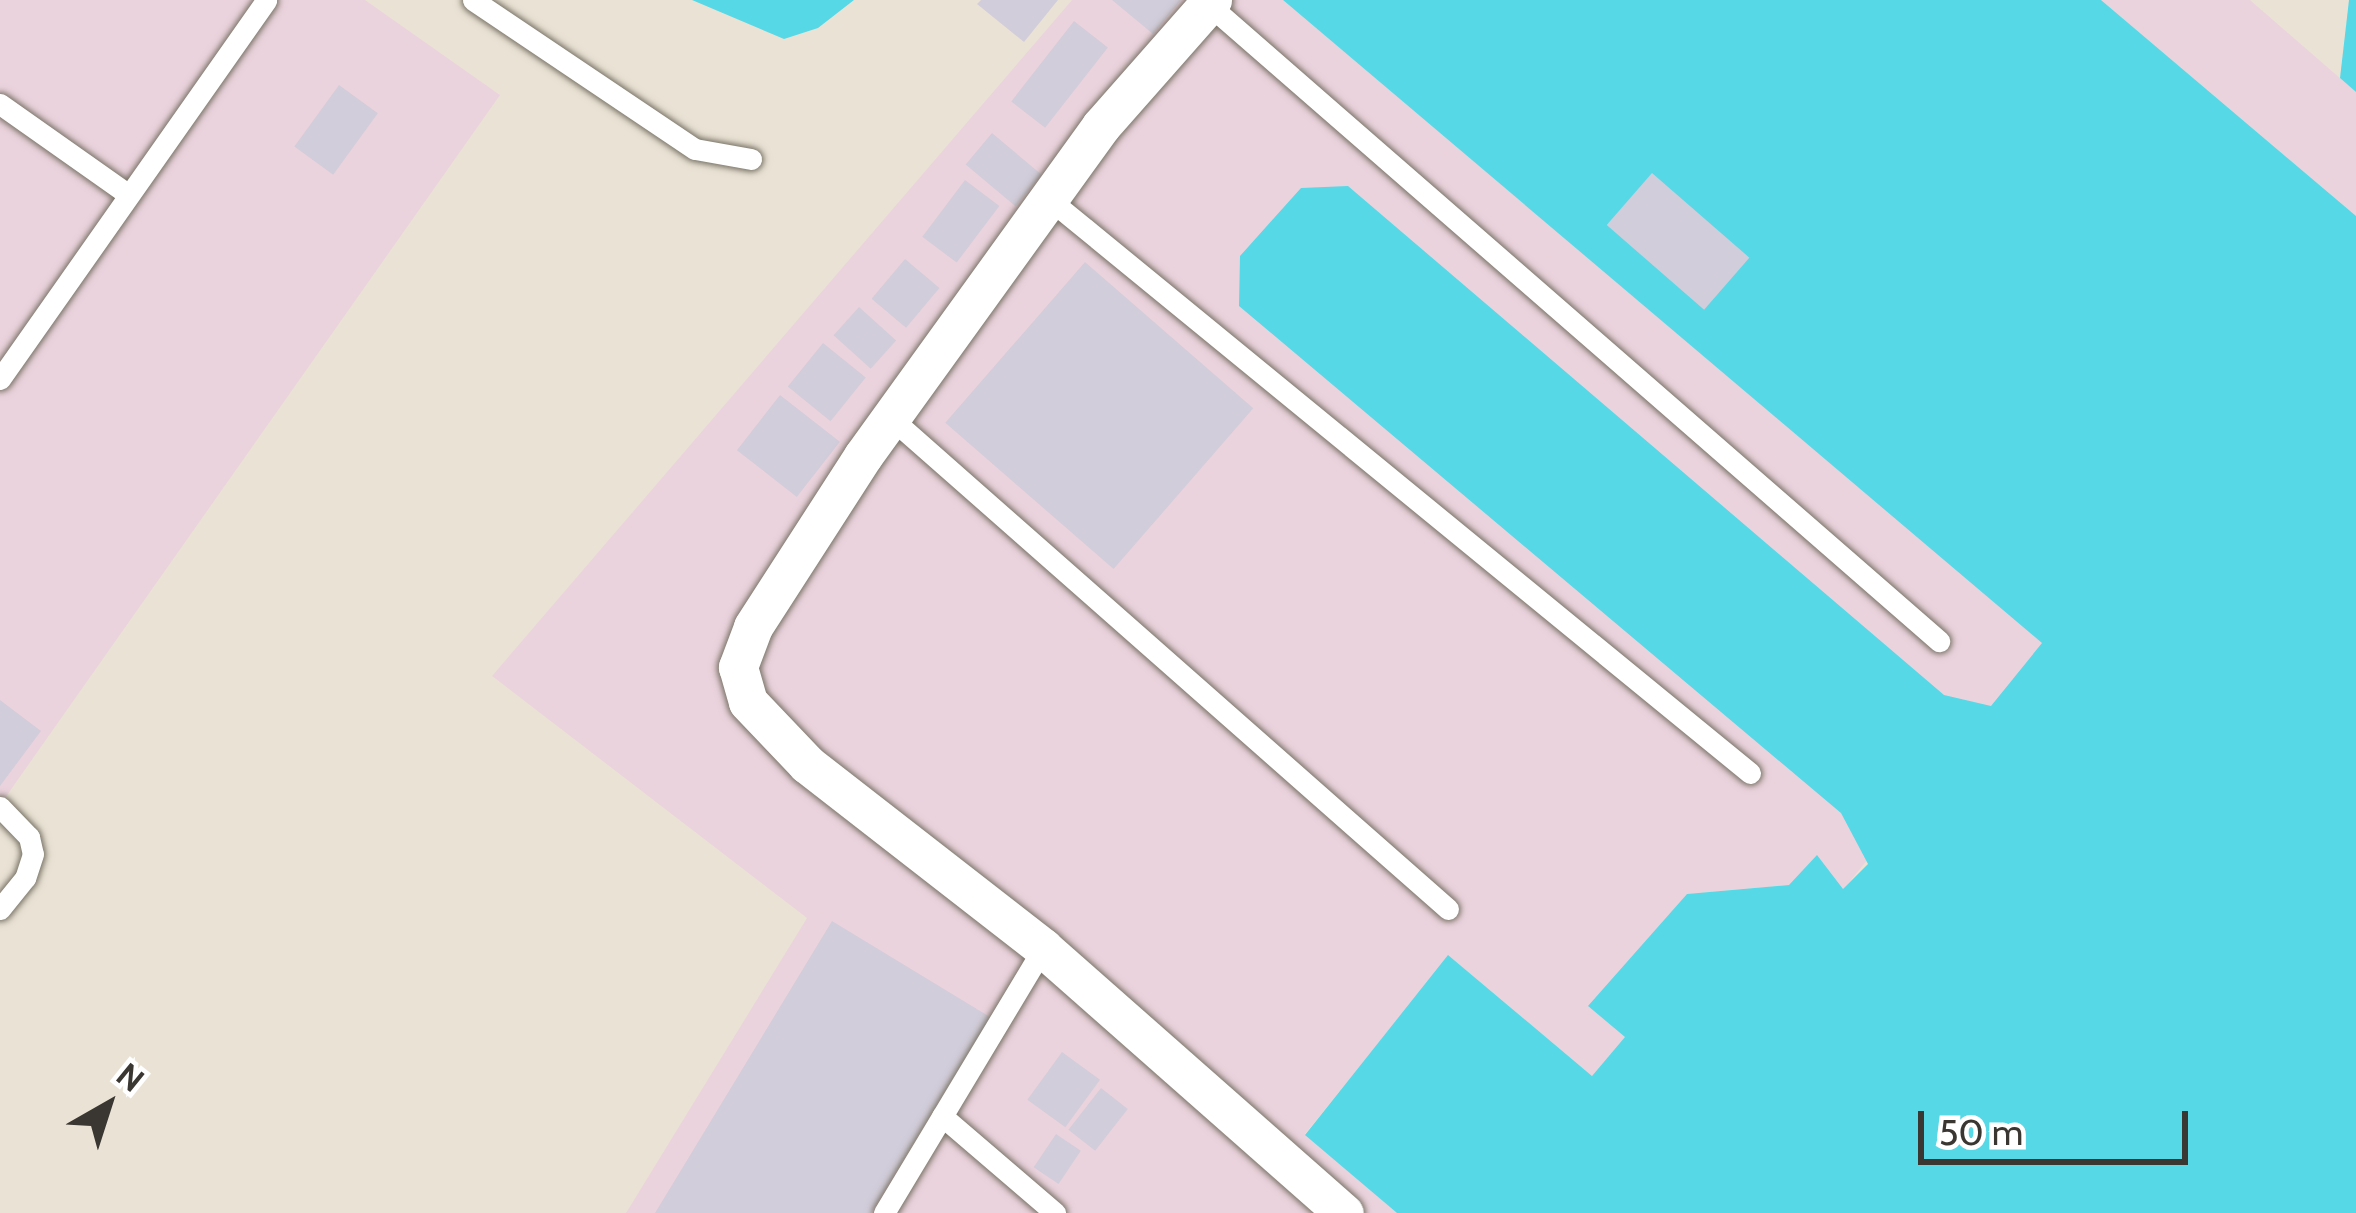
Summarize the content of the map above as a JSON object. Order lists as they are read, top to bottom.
{
  "scale_bar": "50 m",
  "north": "top right"
}
